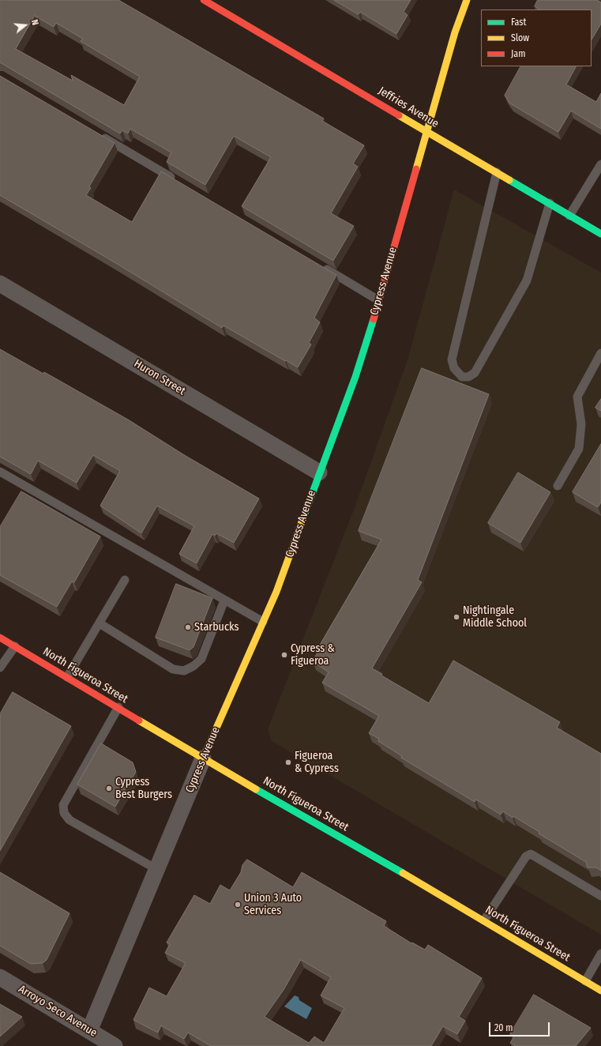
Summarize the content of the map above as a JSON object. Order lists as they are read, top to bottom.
{
  "streets": {
    "street": [
      "Jeffries Avenue",
      "Cypress Avenue",
      "Huron Street",
      "North Figueroa Street",
      "Arroyo Seco Avenue"
    ]
  },
  "crossings": [
    ["Jeffries Avenue", "Cypress Avenue"],
    ["Cypress Avenue", "Huron Street"],
    ["Cypress Avenue", "North Figueroa Street"],
    ["Cypress Avenue", "Arroyo Seco Avenue"]
  ],
  "places": [
    "Nightingale Middle School",
    "Starbucks",
    "Cypress & Figueroa",
    "Figueroa & Cypress",
    "Cypress Best Burgers",
    "Union 3 Auto Services"
  ],
  "legend": ["Fast", "Slow", "Jam"],
  "scale_bar": "20 m",
  "north": "right"
}
